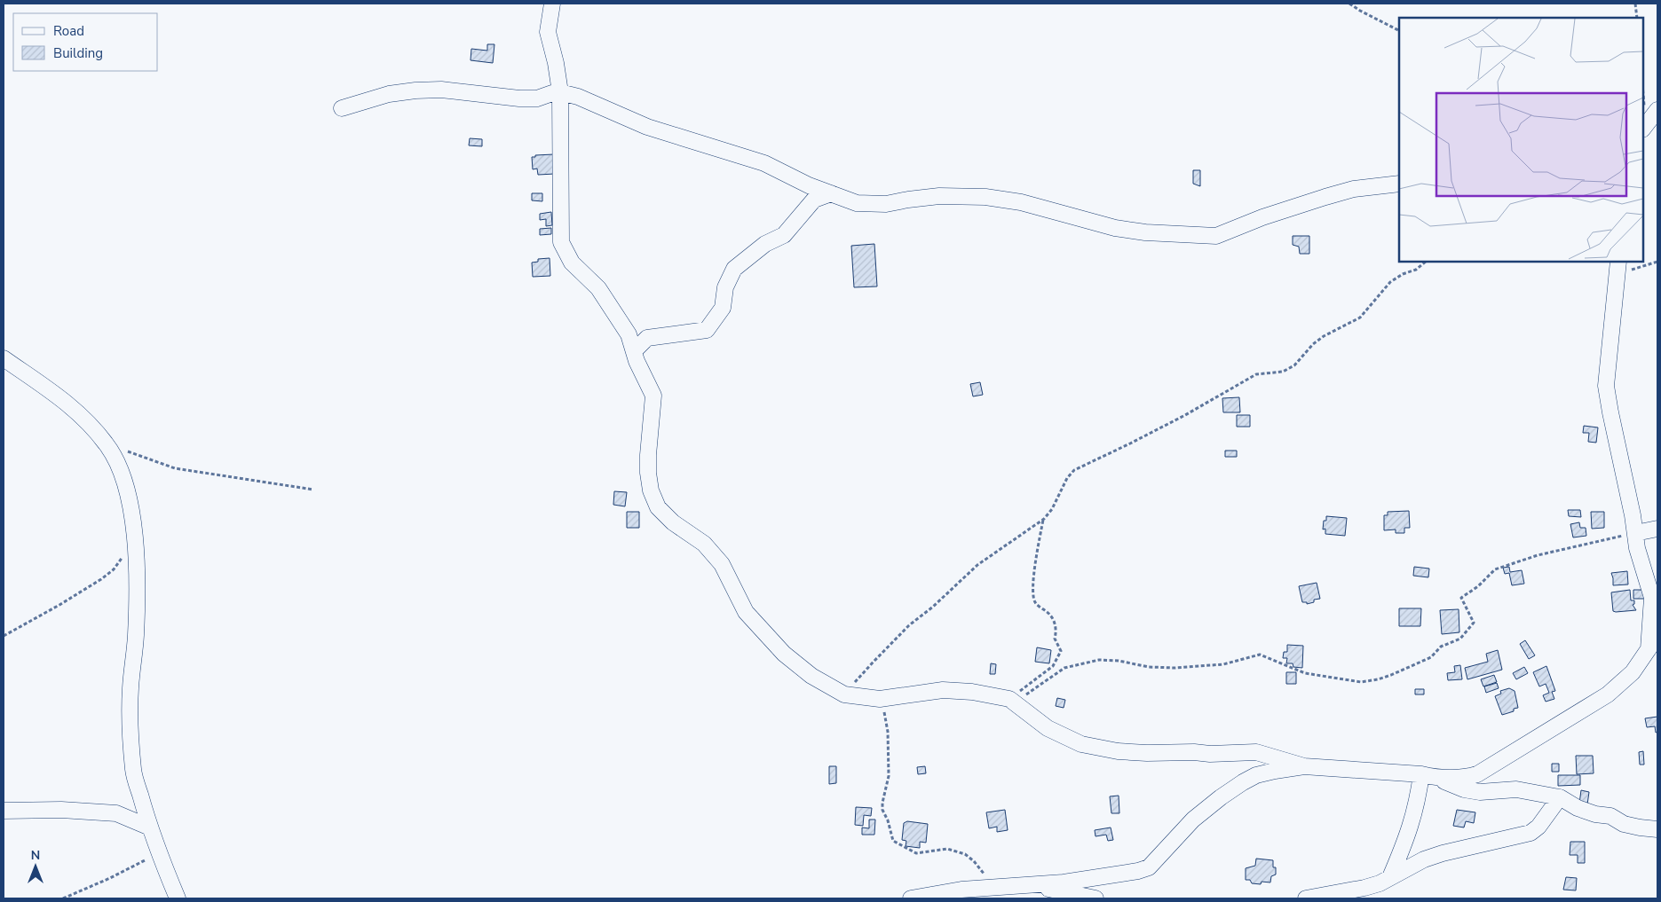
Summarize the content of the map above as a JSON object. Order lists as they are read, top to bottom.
{
  "legend": ["Road", "Building"],
  "north": "top"
}
